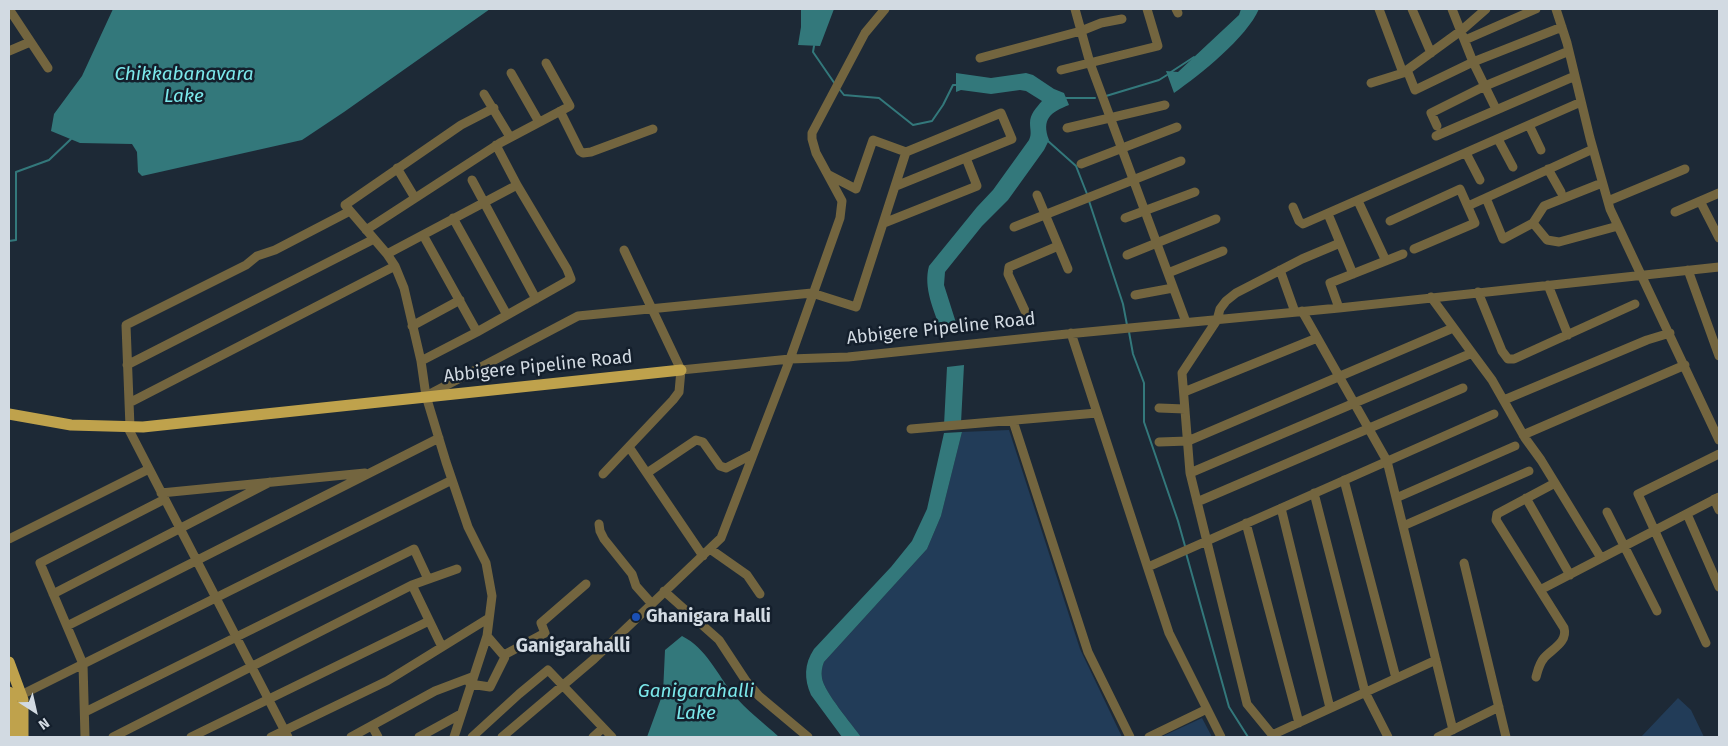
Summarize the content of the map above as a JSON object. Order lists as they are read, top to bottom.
{
  "streets": {
    "main road": ["Abbigere Pipeline Road"]
  },
  "districts": ["Ganigarahalli"],
  "water": ["Chikkabanavara Lake", "Ganigarahalli Lake"],
  "places": ["Ghanigara Halli"],
  "north": "bottom right"
}
